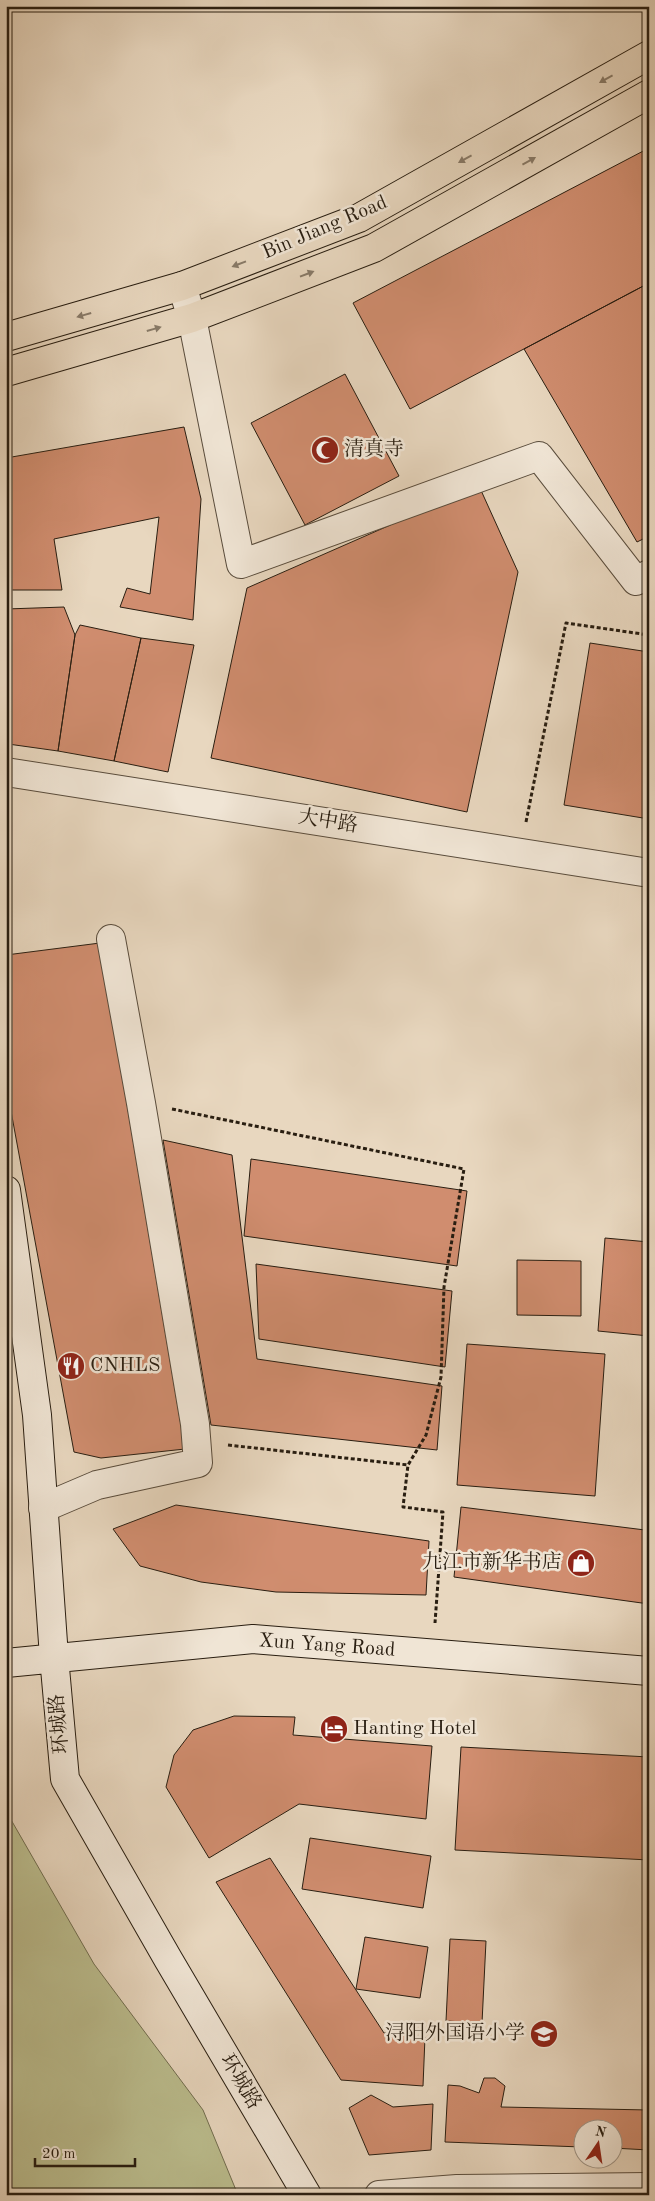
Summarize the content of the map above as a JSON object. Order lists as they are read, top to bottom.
{
  "streets": {
    "main road": ["Bin Jiang Road"],
    "street": ["大中路", "Xun Yang Road", "环城路"]
  },
  "crossings": [
    ["Xun Yang Road", "环城路"]
  ],
  "places": {
    "mosque": ["清真寺"],
    "restaurant": ["CNHLS"],
    "shop": ["九江市新华书店"],
    "hotel": ["Hanting Hotel"],
    "school or university": ["浔阳外国语小学"]
  },
  "scale_bar": "20 m",
  "north": "top"
}
